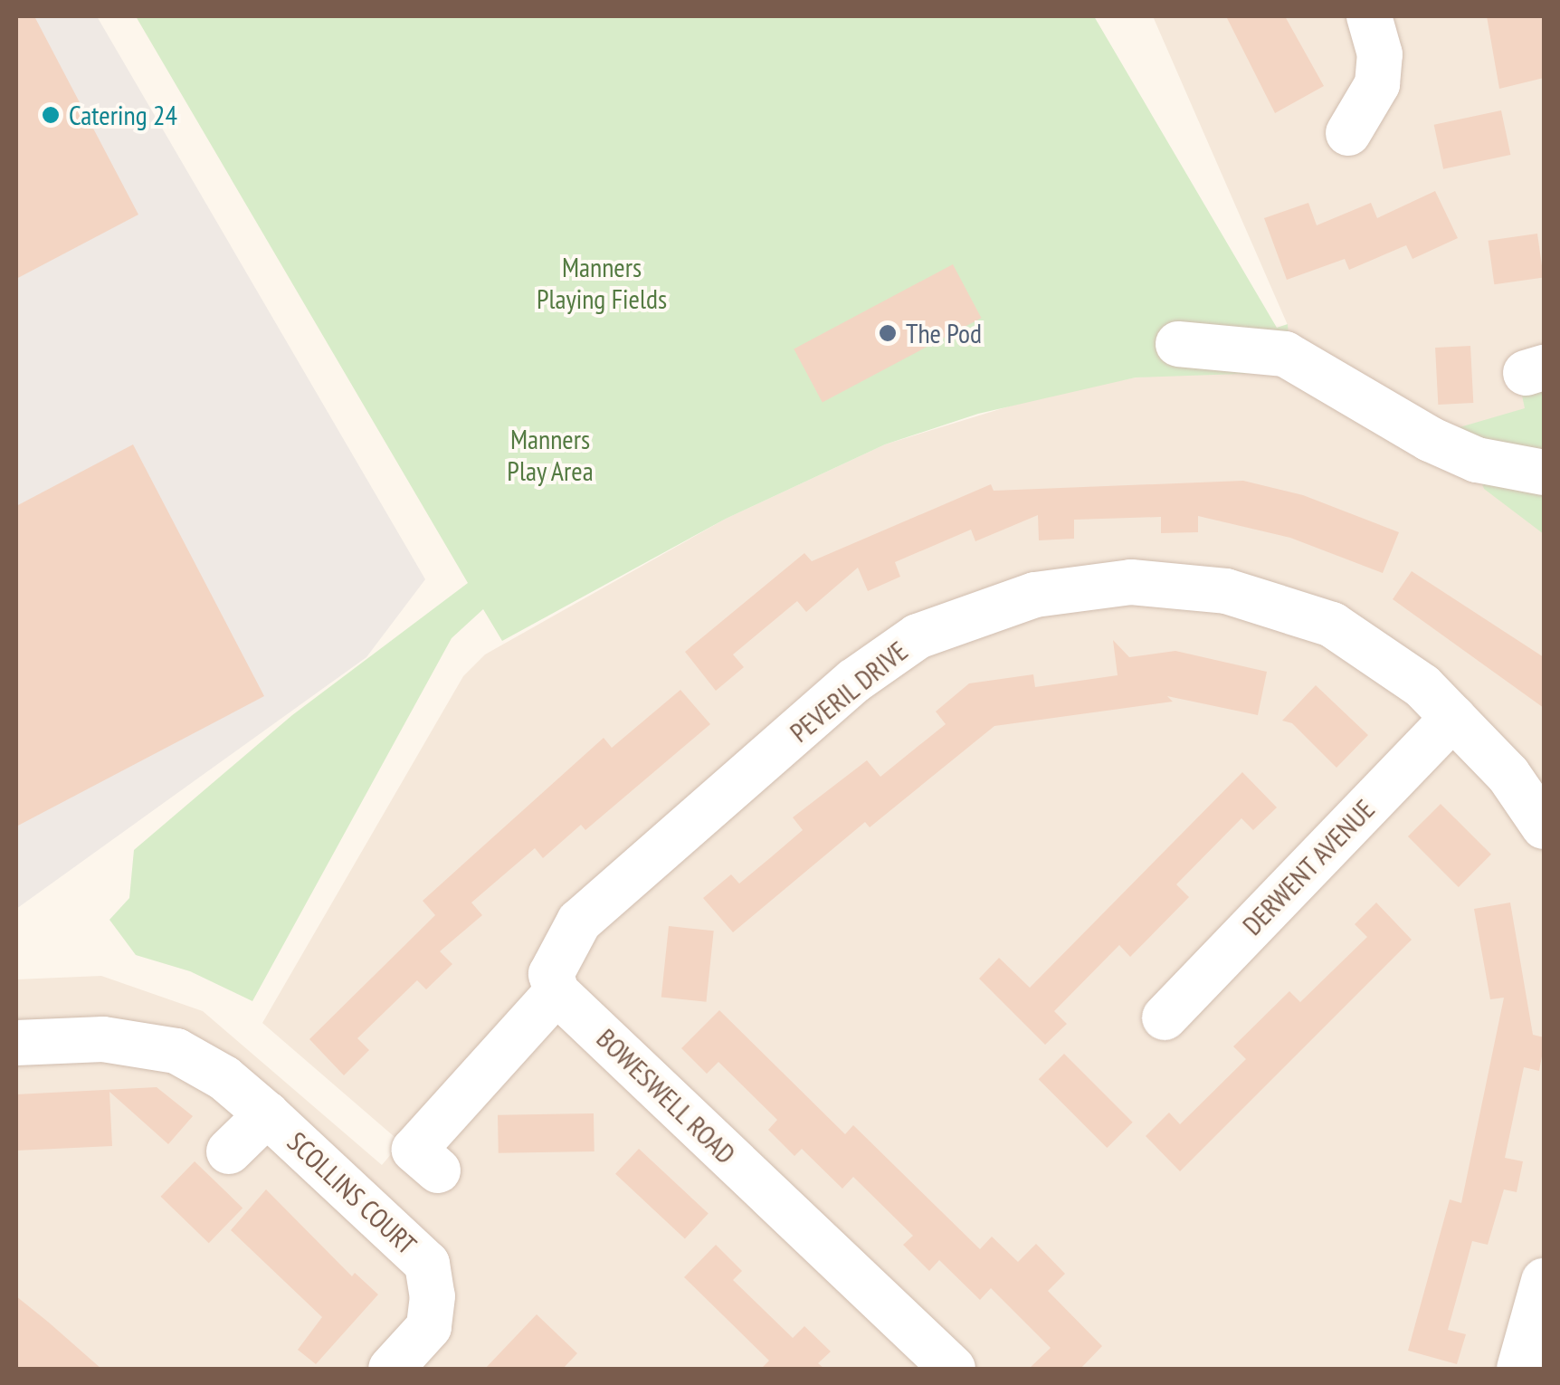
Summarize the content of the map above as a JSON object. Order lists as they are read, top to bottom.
{
  "streets": {
    "street": [
      "PEVERIL DRIVE",
      "DERWENT AVENUE",
      "BOWESWELL ROAD",
      "SCOLLINS COURT"
    ]
  },
  "crossings": [
    ["PEVERIL DRIVE", "DERWENT AVENUE"],
    ["PEVERIL DRIVE", "BOWESWELL ROAD"]
  ],
  "parks": ["Manners Playing Fields", "Manners Play Area"],
  "places": ["Catering 24", "The Pod"]
}
